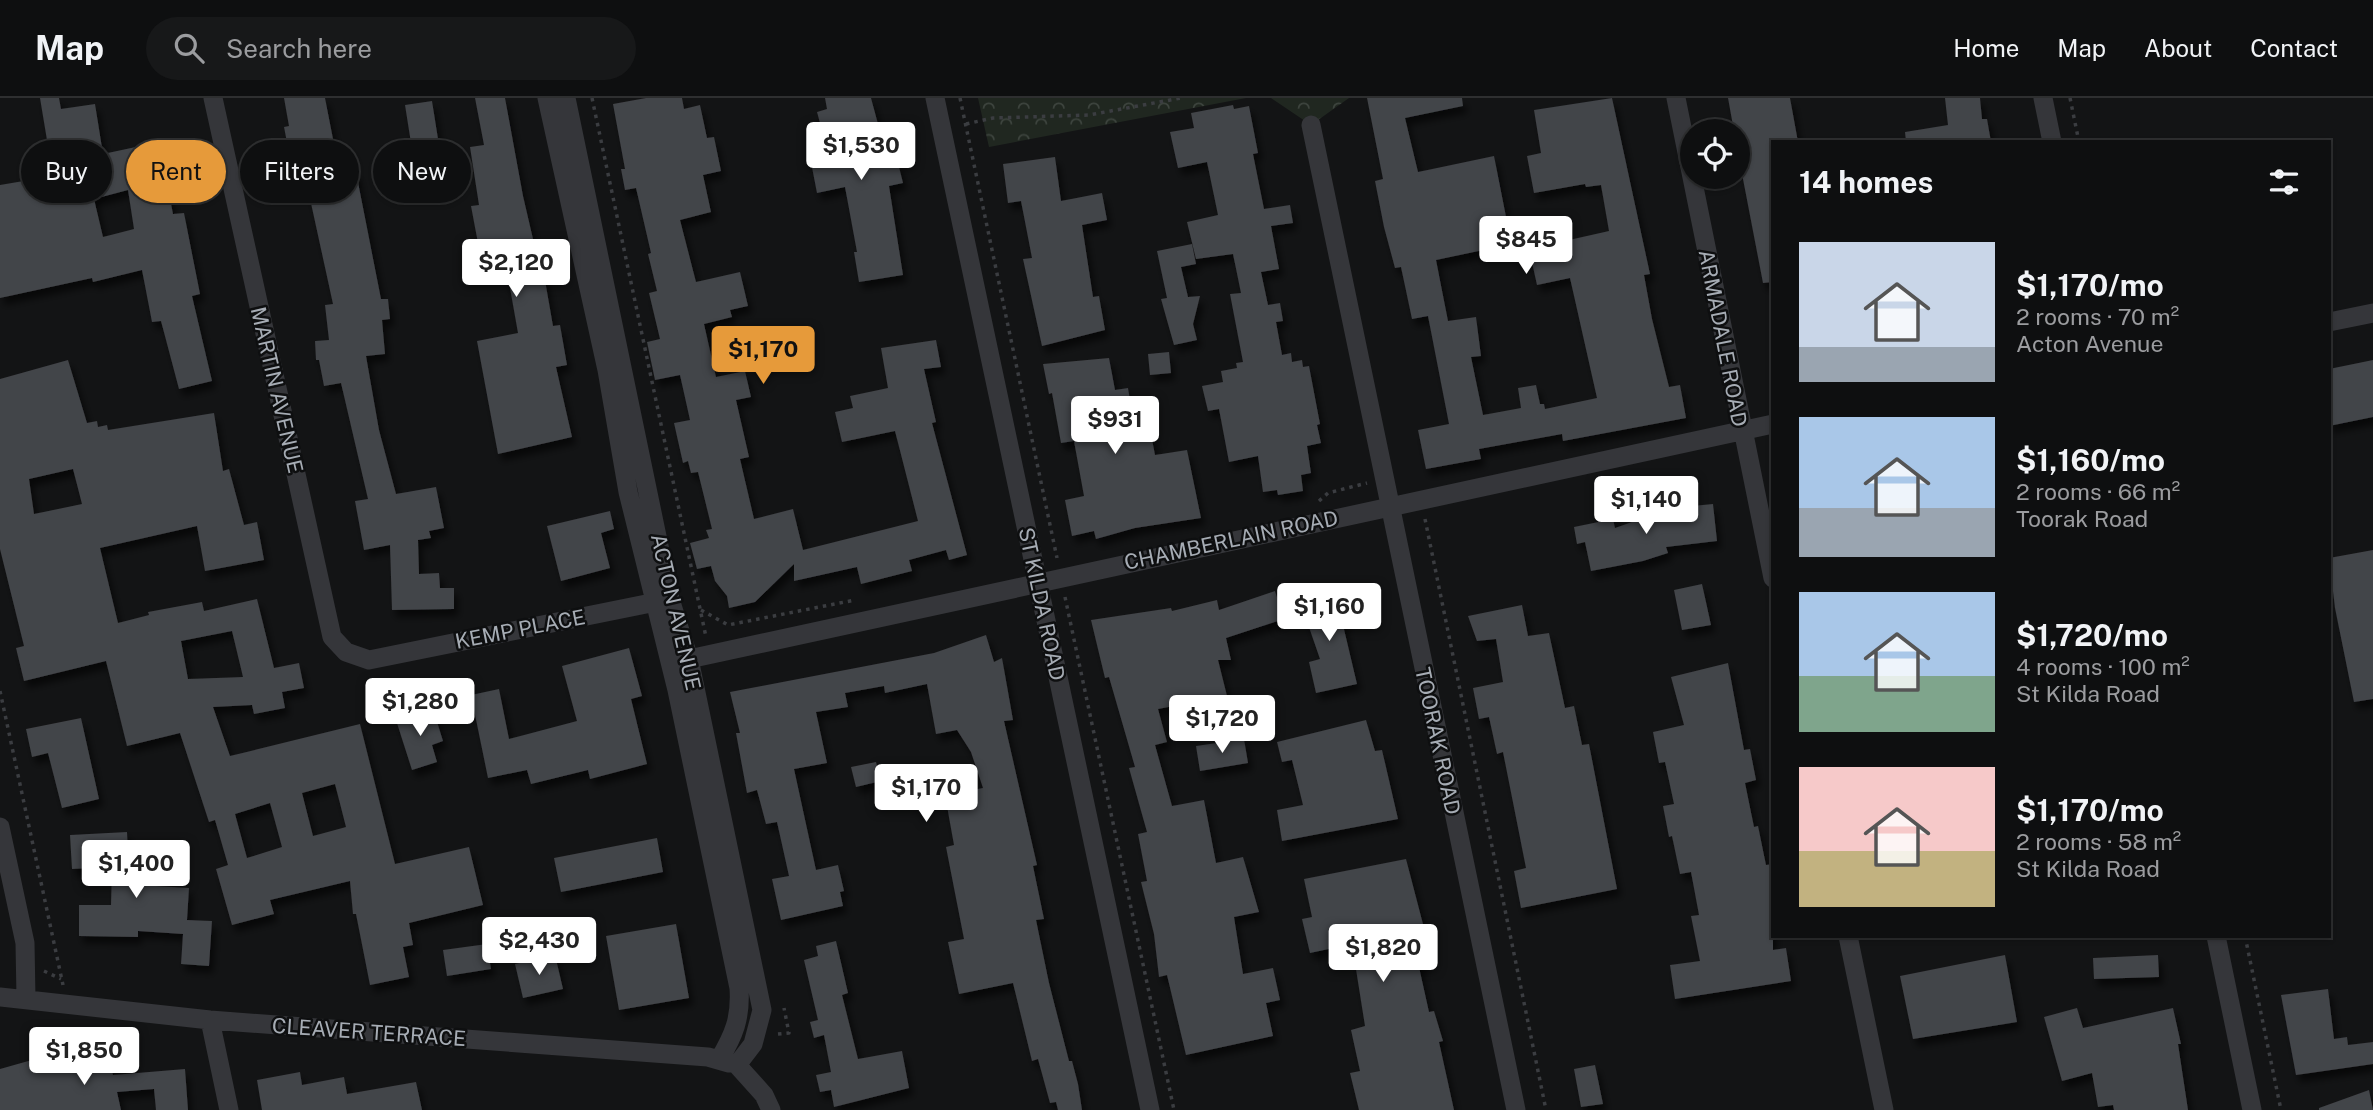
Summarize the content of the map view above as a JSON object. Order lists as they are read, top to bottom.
{
  "streets": {
    "street": [
      "ARMADALE ROAD",
      "MARTIN AVENUE",
      "CHAMBERLAIN ROAD",
      "ST KILDA ROAD",
      "ACTON AVENUE",
      "KEMP PLACE",
      "TOORAK ROAD",
      "CLEAVER TERRACE"
    ]
  },
  "crossings": [
    ["ARMADALE ROAD", "CHAMBERLAIN ROAD"],
    ["MARTIN AVENUE", "KEMP PLACE"],
    ["CHAMBERLAIN ROAD", "ST KILDA ROAD"],
    ["CHAMBERLAIN ROAD", "ACTON AVENUE"],
    ["CHAMBERLAIN ROAD", "TOORAK ROAD"],
    ["ACTON AVENUE", "KEMP PLACE"],
    ["ACTON AVENUE", "CLEAVER TERRACE"]
  ],
  "page": {
    "header": "Map",
    "search": "Search here",
    "nav": [
      "Home",
      "Map",
      "About",
      "Contact"
    ],
    "price": [
      "$1,530",
      "$845",
      "$2,120",
      "$1,170",
      "$931",
      "$1,140",
      "$1,160",
      "$1,280",
      "$1,720",
      "$1,170",
      "$1,400",
      "$2,430",
      "$1,820",
      "$1,850"
    ],
    "chip": [
      "Buy",
      "Rent",
      "Filters",
      "New"
    ],
    "heading": "14 homes",
    "list": [
      {
        "name": "$1,170/mo",
        "note": "2 rooms · 70 m² · Acton Avenue"
      },
      {
        "name": "$1,160/mo",
        "note": "2 rooms · 66 m² · Toorak Road"
      },
      {
        "name": "$1,720/mo",
        "note": "4 rooms · 100 m² · St Kilda Road"
      },
      {
        "name": "$1,170/mo",
        "note": "2 rooms · 58 m² · St Kilda Road"
      }
    ]
  }
}
